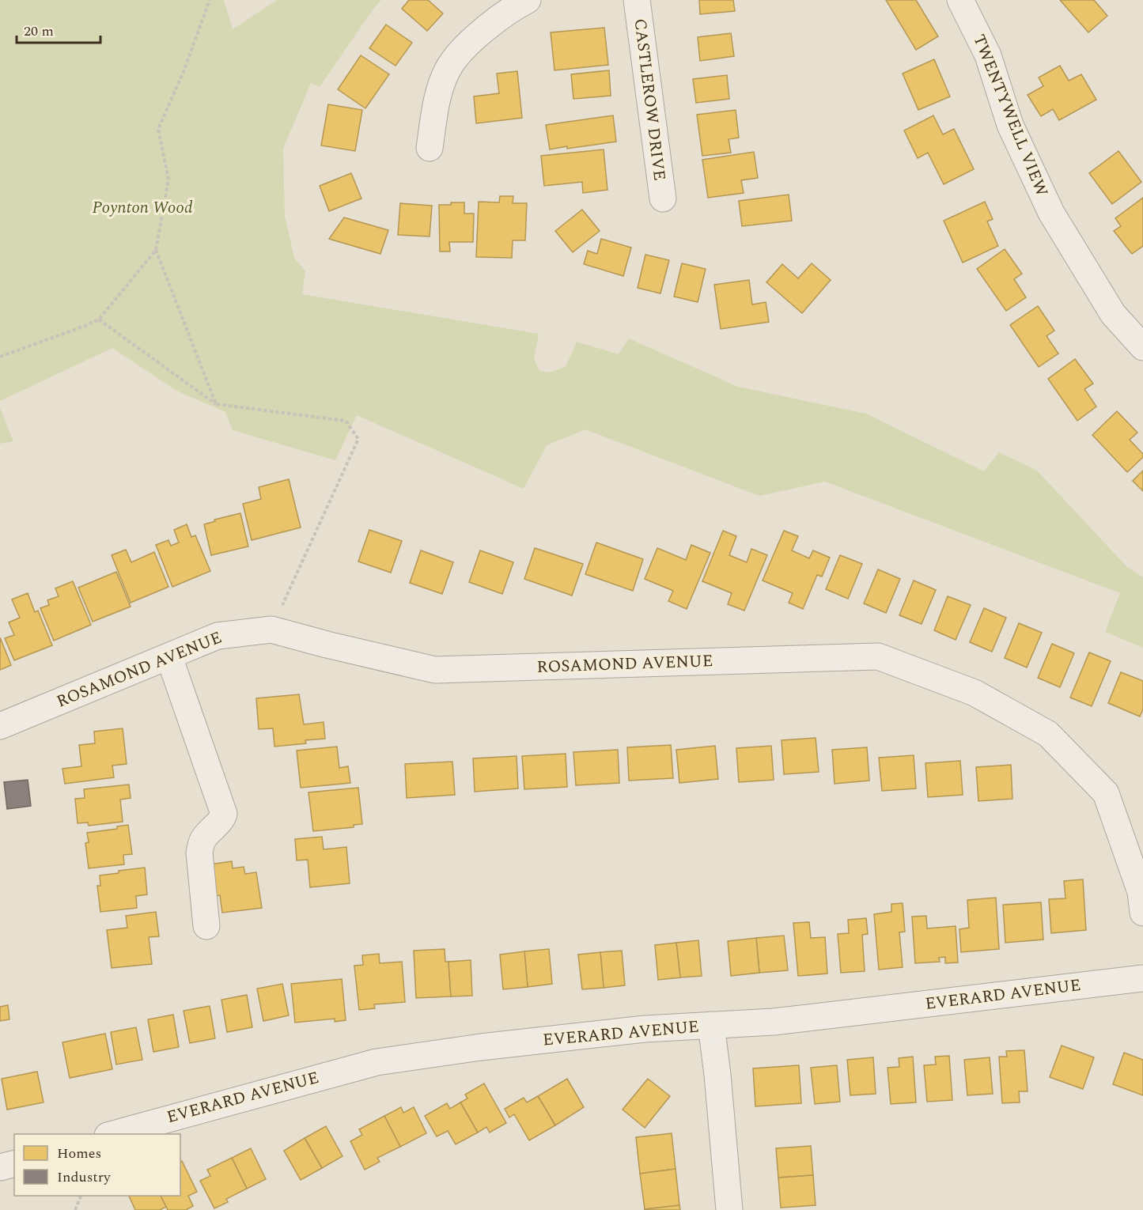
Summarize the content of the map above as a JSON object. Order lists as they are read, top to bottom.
{
  "streets": {
    "street": [
      "CASTLEROW DRIVE",
      "TWENTYWELL VIEW",
      "ROSAMOND AVENUE",
      "EVERARD AVENUE"
    ]
  },
  "parks": ["Poynton Wood"],
  "legend": ["Homes", "Industry"],
  "scale_bar": "20 m"
}
